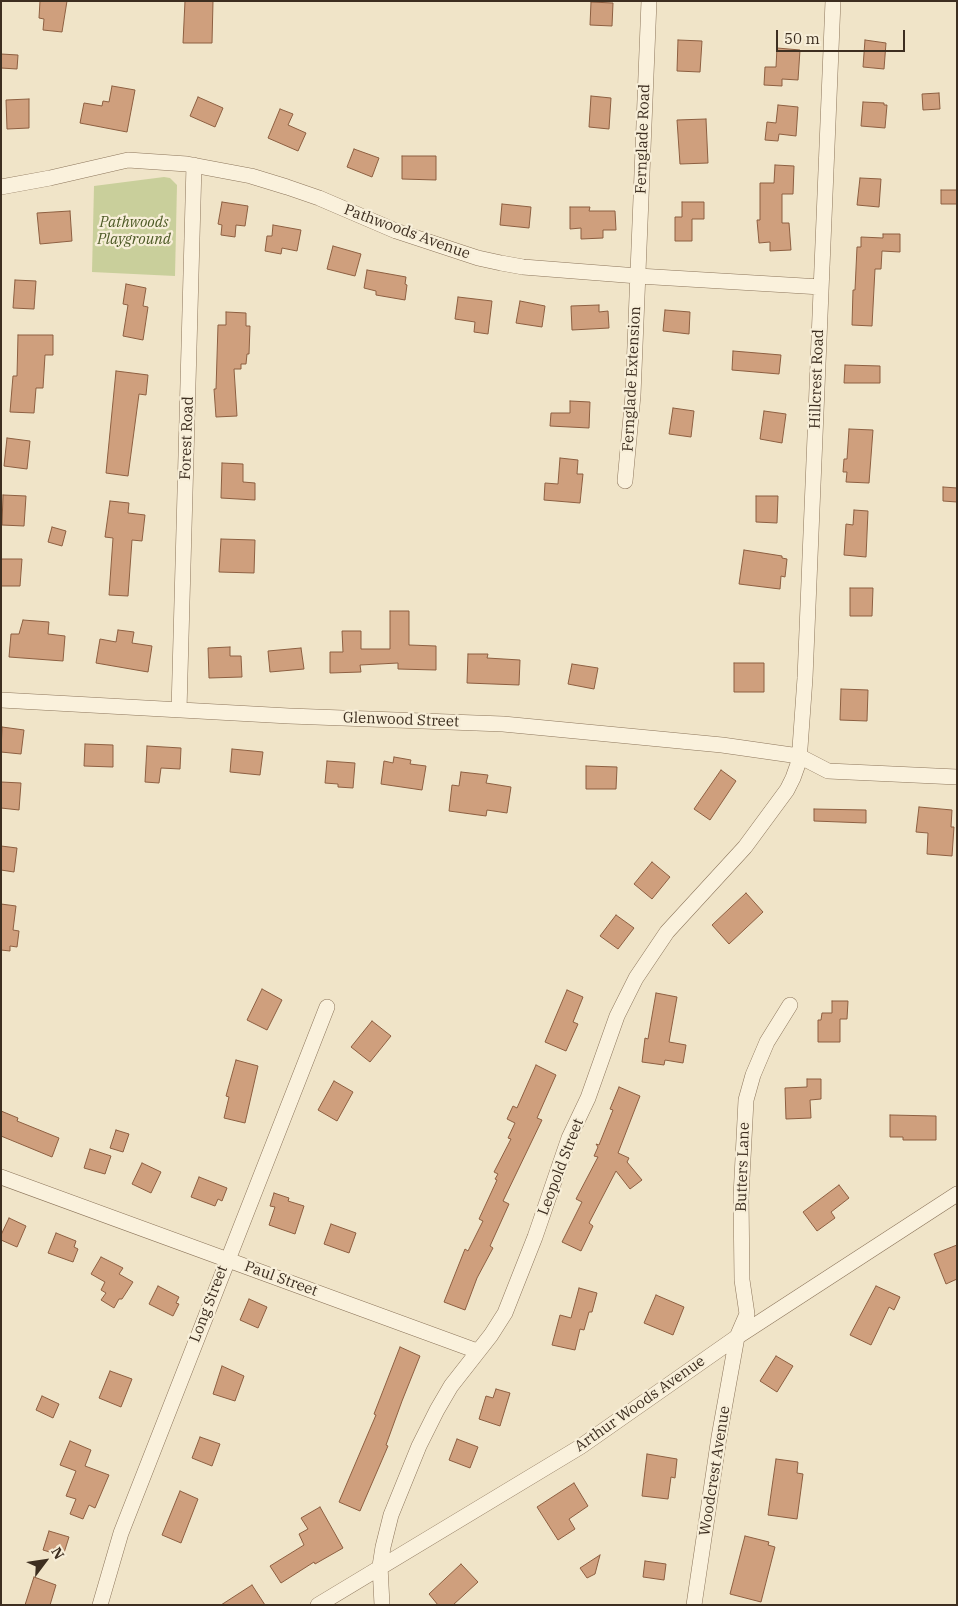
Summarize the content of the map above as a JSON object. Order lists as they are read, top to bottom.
{
  "streets": {
    "street": [
      "Fernglade Road",
      "Pathwoods Avenue",
      "Fernglade Extension",
      "Hillcrest Road",
      "Forest Road",
      "Glenwood Street",
      "Leopold Street",
      "Butters Lane",
      "Paul Street",
      "Long Street",
      "Arthur Woods Avenue",
      "Woodcrest Avenue"
    ]
  },
  "crossings": [
    ["Fernglade Road", "Pathwoods Avenue"],
    ["Fernglade Road", "Fernglade Extension"],
    ["Pathwoods Avenue", "Fernglade Extension"],
    ["Pathwoods Avenue", "Hillcrest Road"],
    ["Pathwoods Avenue", "Forest Road"],
    ["Hillcrest Road", "Glenwood Street"],
    ["Hillcrest Road", "Leopold Street"],
    ["Forest Road", "Glenwood Street"],
    ["Glenwood Street", "Leopold Street"],
    ["Leopold Street", "Paul Street"],
    ["Leopold Street", "Arthur Woods Avenue"],
    ["Butters Lane", "Arthur Woods Avenue"],
    ["Butters Lane", "Woodcrest Avenue"],
    ["Paul Street", "Long Street"],
    ["Arthur Woods Avenue", "Woodcrest Avenue"]
  ],
  "parks": ["Pathwoods Playground"],
  "scale_bar": "50 m",
  "north": "top right"
}
